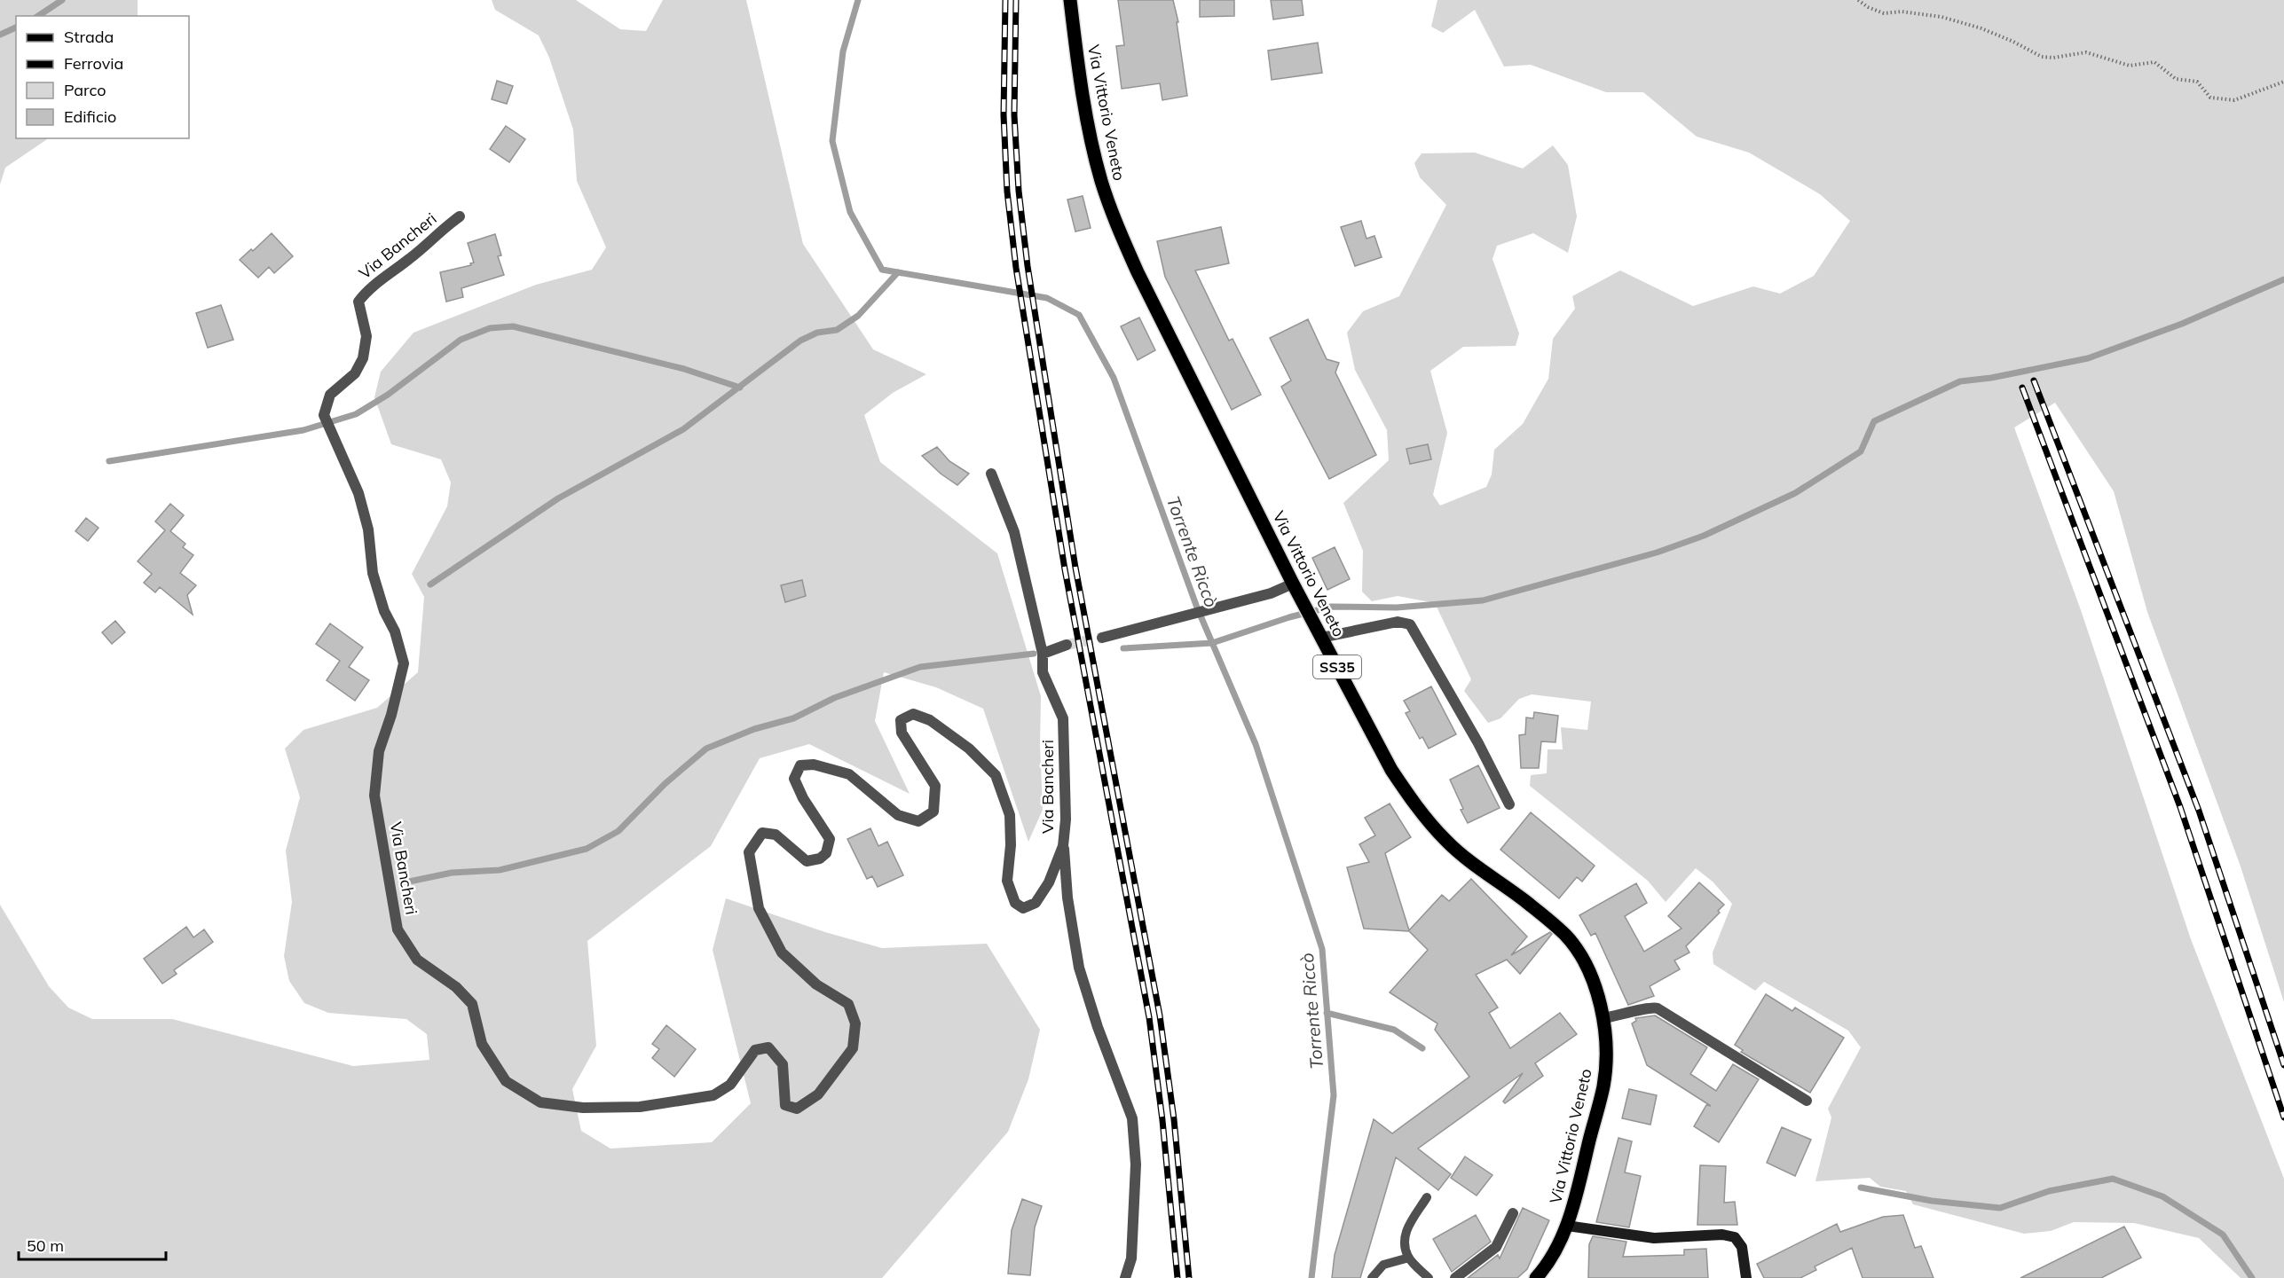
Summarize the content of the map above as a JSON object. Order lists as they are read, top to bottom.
{
  "streets": {
    "main road": ["Via Vittorio Veneto", "SS35"],
    "street": ["Via Bancheri"]
  },
  "water": ["Torrente Riccò"],
  "legend": [
    "Strada",
    "Ferrovia",
    "Parco",
    "Edificio"
  ],
  "scale_bar": "50 m"
}
